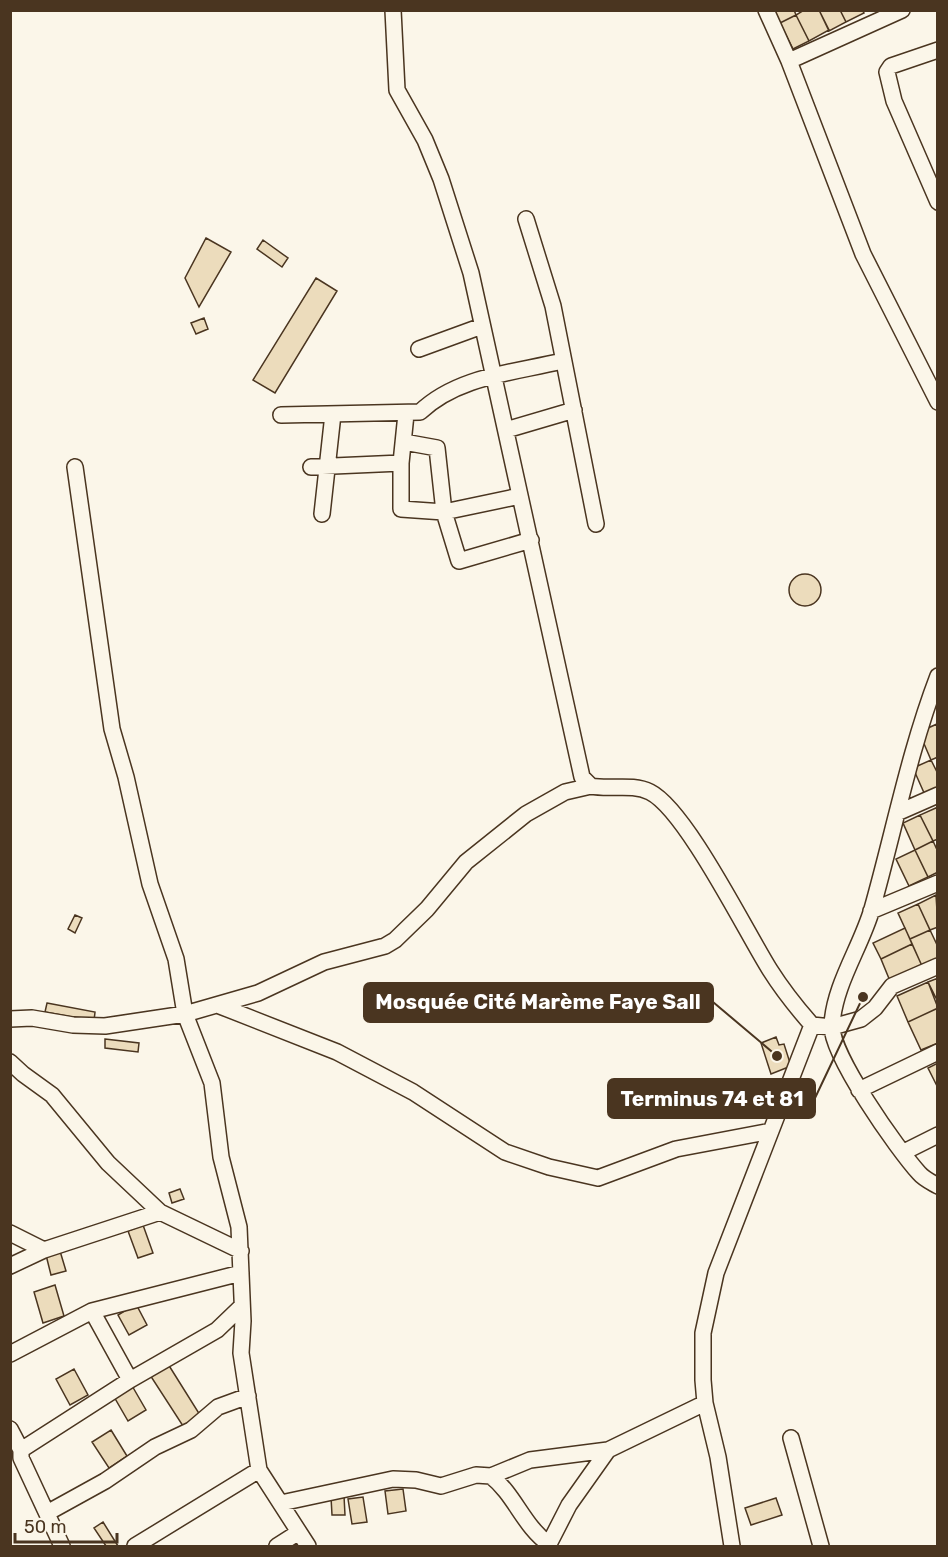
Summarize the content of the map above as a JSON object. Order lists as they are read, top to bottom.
{
  "places": ["Terminus 74 et 81", "Mosquée Cité Marème Faye Sall"],
  "scale_bar": "50 m"
}
